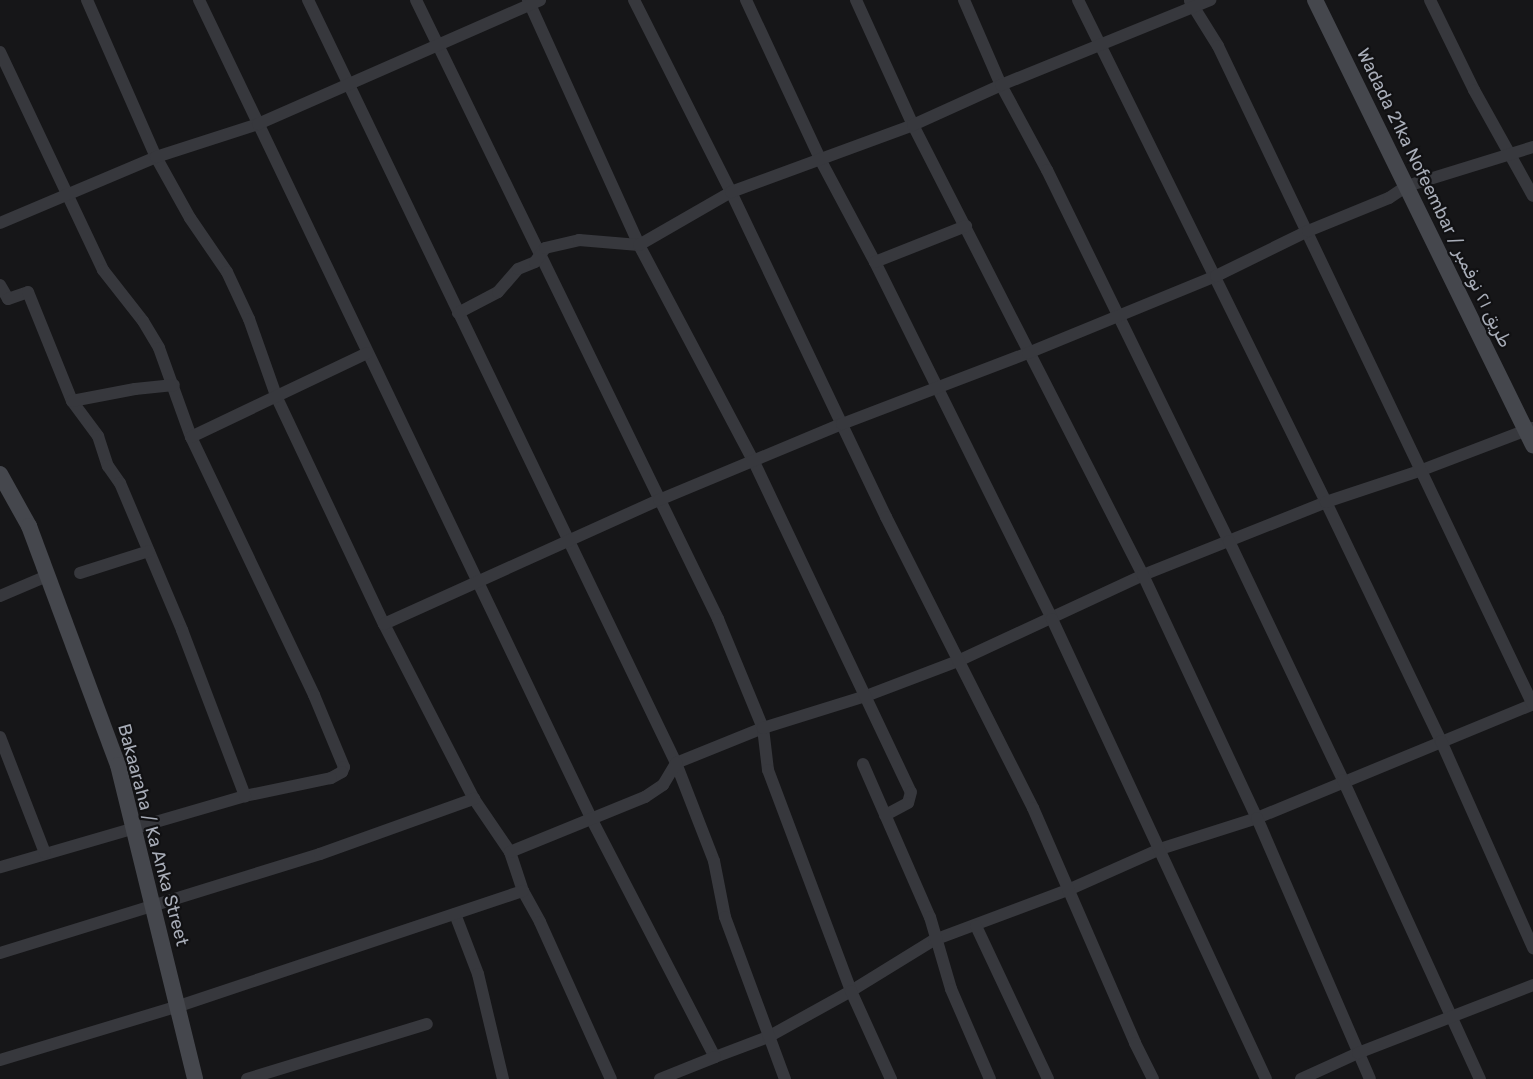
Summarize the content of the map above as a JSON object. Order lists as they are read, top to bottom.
{
  "streets": {
    "street": ["Wadada 21ka Nofeembar / طريق ٢١ نوفمبر", "Bakaaraha / Ka Anka Street"]
  }
}
